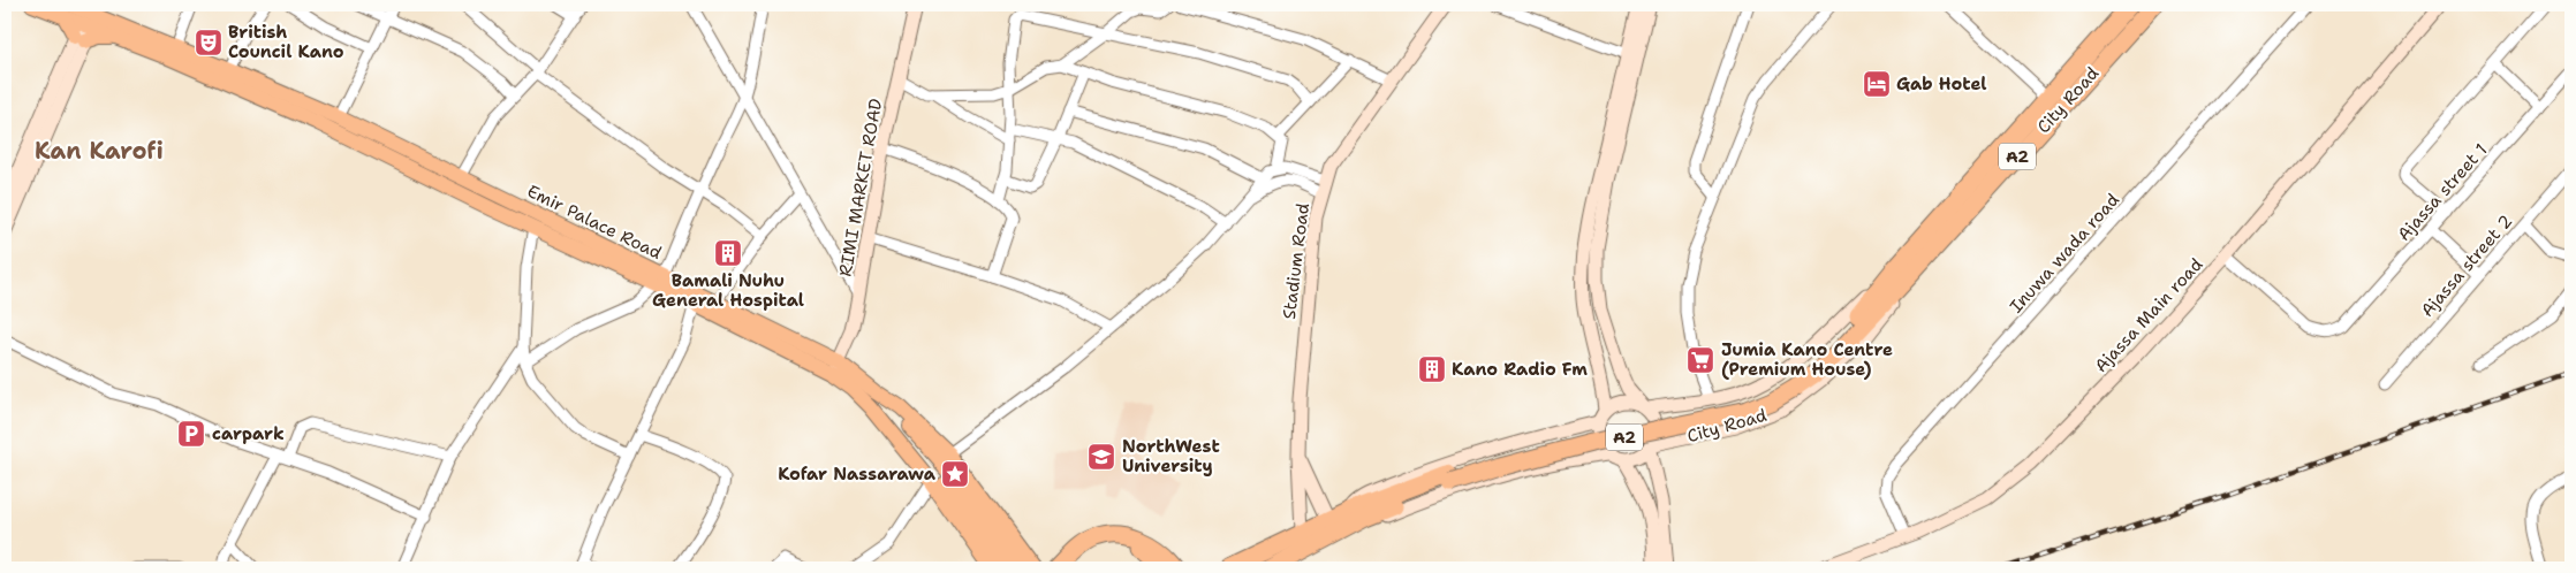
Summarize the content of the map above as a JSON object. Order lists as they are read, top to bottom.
{
  "streets": {
    "highway": ["City Road", "A2"],
    "main road": [
      "RIMI MARKET ROAD",
      "Emir Palace Road",
      "Stadium Road",
      "Ajassa Main road"
    ],
    "street": ["Ajassa street 1", "Inuwa wada road", "Ajassa street 2"]
  },
  "crossings": [
    ["City Road", "A2"],
    ["A2", "Stadium Road"],
    ["RIMI MARKET ROAD", "Emir Palace Road"],
    ["Ajassa street 1", "Ajassa Main road"],
    ["Inuwa wada road", "Ajassa Main road"]
  ],
  "districts": ["Kan Karofi"],
  "places": {
    "theatre": ["British Council Kano"],
    "hotel": ["Gab Hotel"],
    "building": ["Bamali Nuhu General Hospital", "Kano Radio Fm"],
    "supermarket": ["Jumia Kano Centre (Premium House)"],
    "parking": ["carpark"],
    "school or university": ["NorthWest University"],
    "place": ["Kofar Nassarawa"]
  }
}
